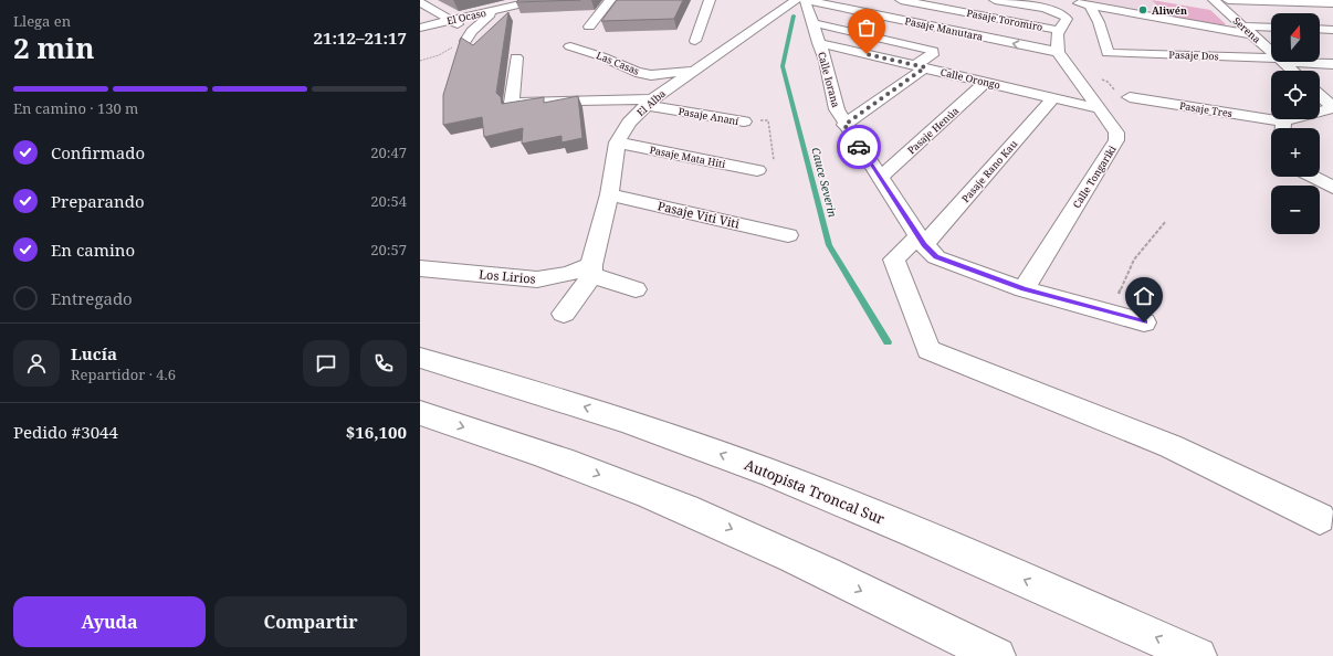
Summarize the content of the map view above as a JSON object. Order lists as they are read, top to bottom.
{
  "streets": {
    "main road": [
      "El Ocaso",
      "Pasaje Toromiro",
      "Pasaje Manutara",
      "Serena",
      "Pasaje Dos",
      "Las Casas",
      "Calle Orongo",
      "Calle Iorana",
      "El Alba",
      "Pasaje Tres",
      "Pasaje Ananí",
      "Pasaje Henúa",
      "Pasaje Mata Hiti",
      "Pasaje Rano Kau",
      "Calle Tongariki",
      "Pasaje Viti Viti",
      "Los Lirios",
      "Autopista Troncal Sur"
    ]
  },
  "crossings": [
    ["Pasaje Manutara", "Calle Iorana"],
    ["Pasaje Manutara", "Calle Tongariki"],
    ["Las Casas", "El Alba"],
    ["Calle Orongo", "Calle Iorana"],
    ["Calle Orongo", "Pasaje Henúa"],
    ["Calle Orongo", "Pasaje Rano Kau"],
    ["Calle Orongo", "Calle Tongariki"],
    ["Calle Iorana", "Pasaje Henúa"],
    ["Calle Iorana", "Pasaje Rano Kau"],
    ["Calle Iorana", "Calle Tongariki"],
    ["El Alba", "Pasaje Ananí"],
    ["El Alba", "Pasaje Mata Hiti"],
    ["El Alba", "Pasaje Viti Viti"],
    ["El Alba", "Los Lirios"]
  ],
  "one_way": ["Pasaje Manutara"],
  "water": ["Cauce Severin"],
  "places": ["Aliwén"],
  "north": "top",
  "page": {
    "heading": ["2 min", "Llega en", "21:12–21:17"],
    "panel": [
      "Lucía",
      "Repartidor · 4.6",
      "Pedido #3044",
      "$16,100"
    ],
    "map_buttons": ["+", "−"],
    "bar": "En camino · 130 m",
    "list": [
      ["Confirmado", "20:47"],
      ["Preparando", "20:54"],
      ["En camino", "20:57"],
      "Entregado"
    ],
    "buttons": ["Ayuda", "Compartir"]
  }
}
